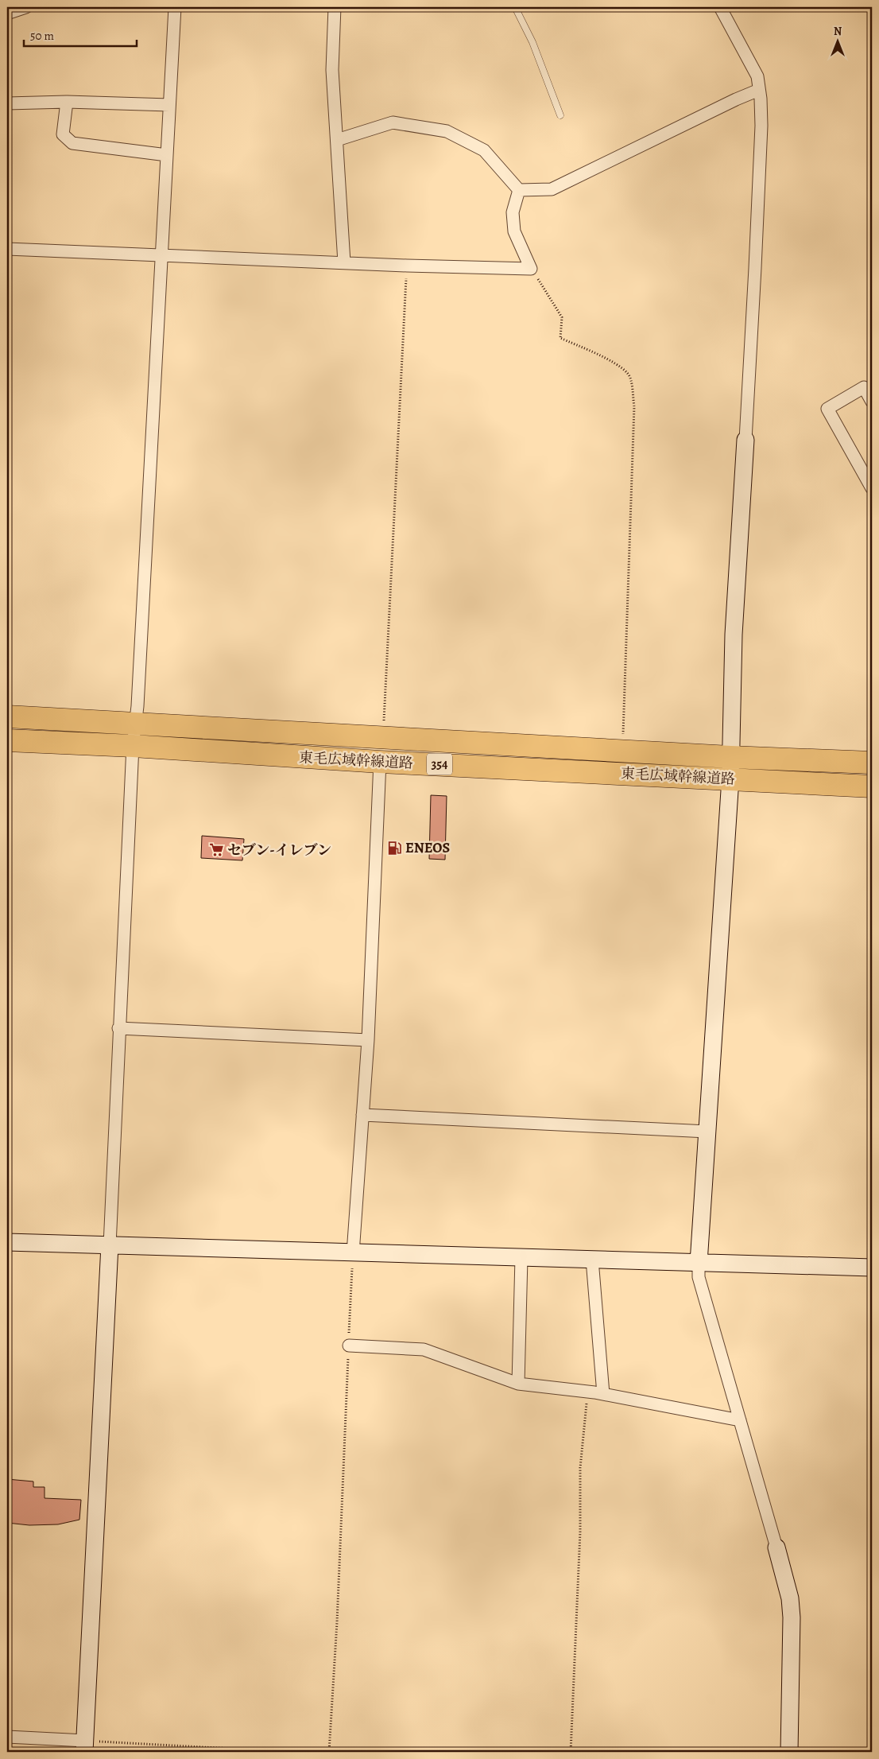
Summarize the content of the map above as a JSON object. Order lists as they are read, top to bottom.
{
  "streets": {
    "highway": ["東毛広域幹線道路", "354"]
  },
  "places": {
    "fuel station": ["ENEOS"],
    "supermarket": ["セブン-イレブン"]
  },
  "scale_bar": "50 m",
  "north": "top"
}
